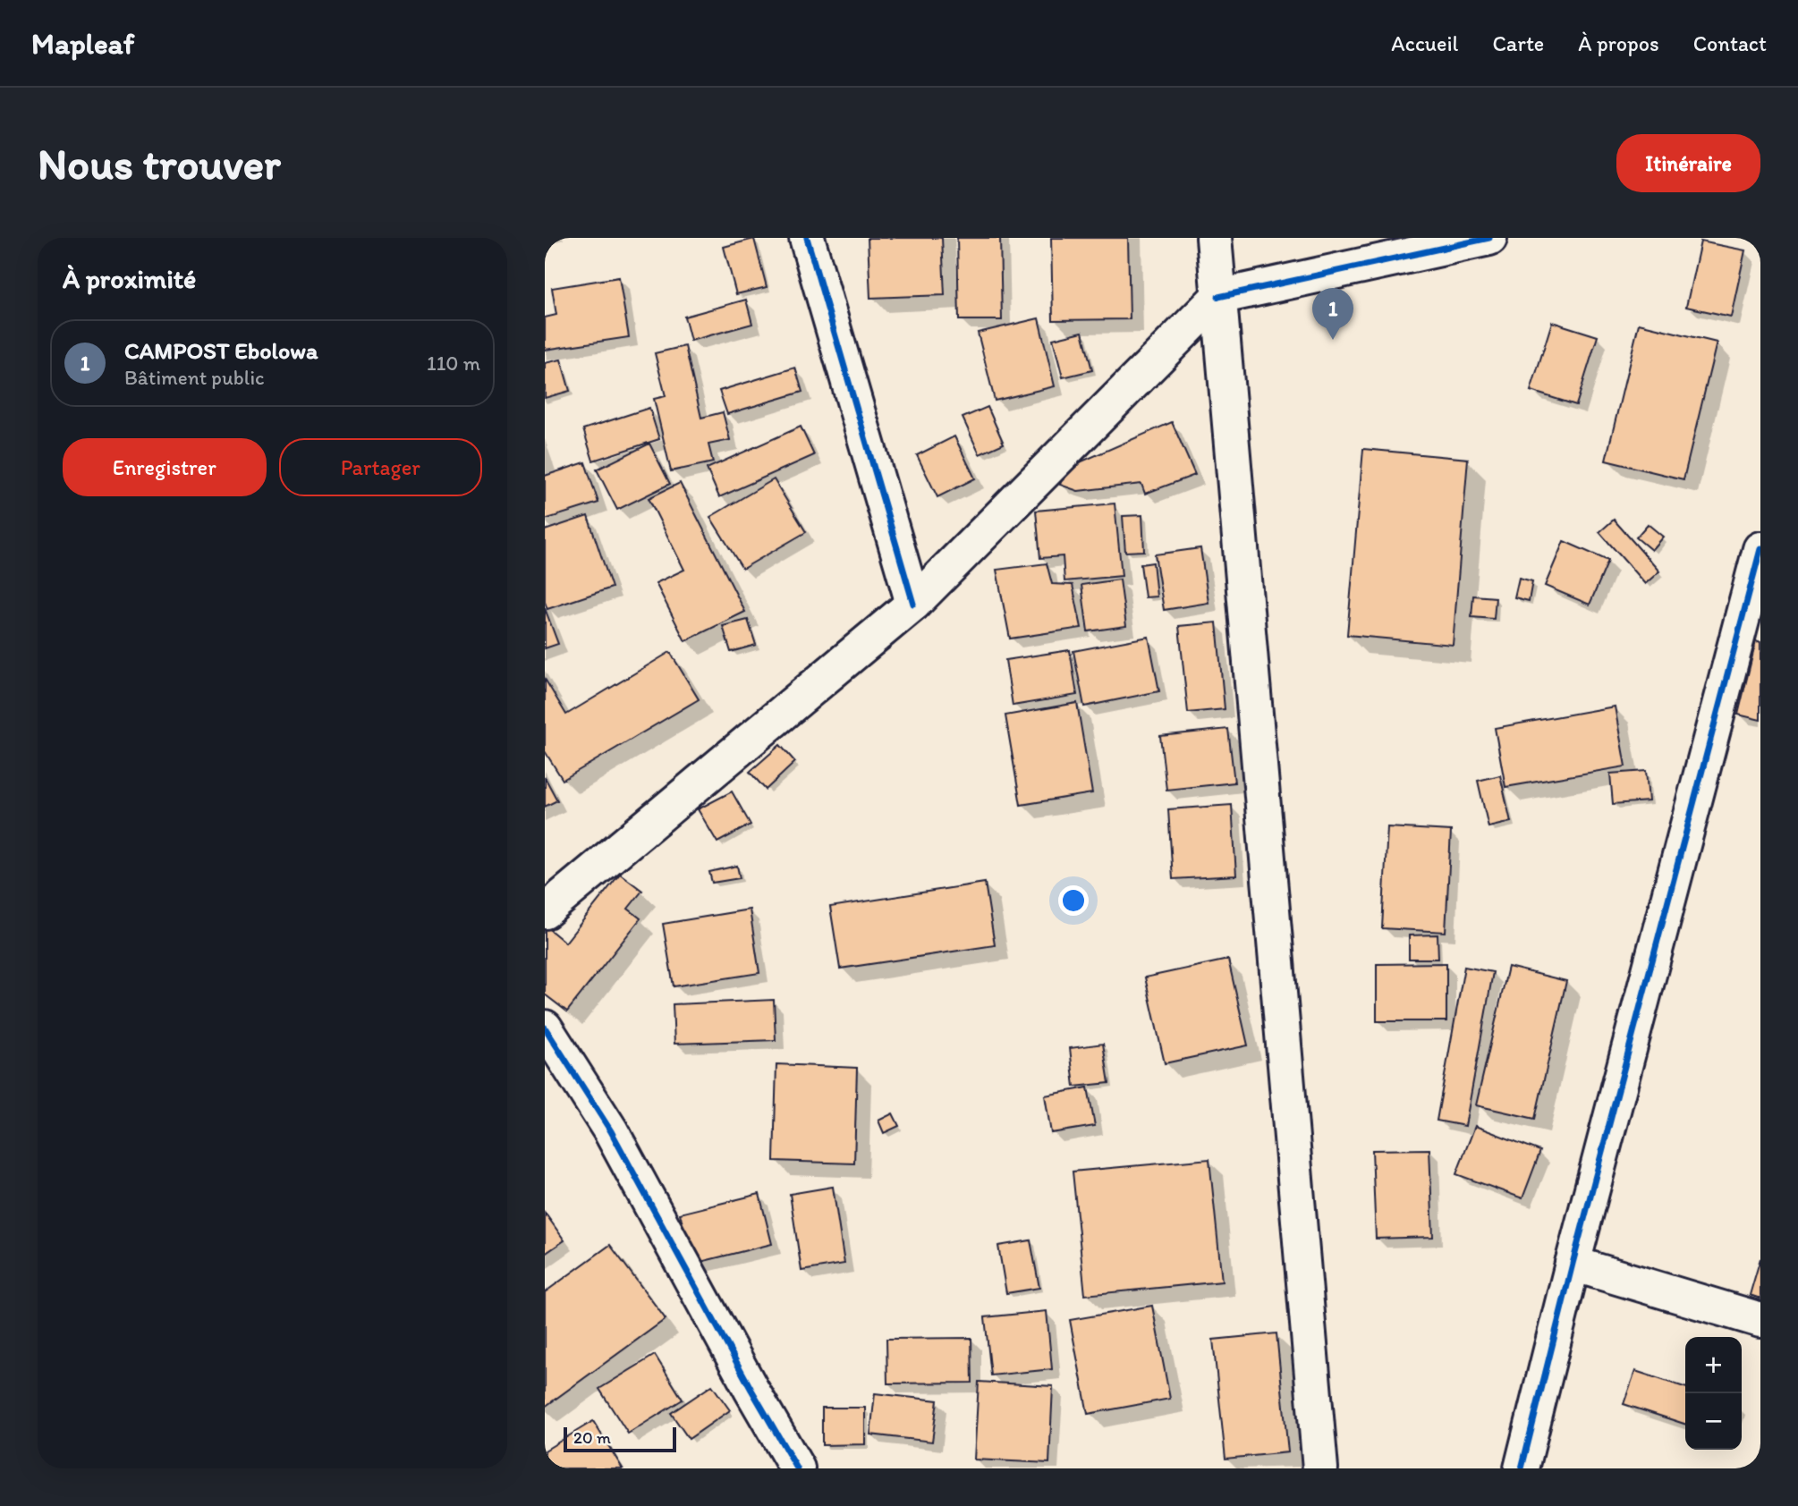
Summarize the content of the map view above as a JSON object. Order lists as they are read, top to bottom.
{
  "scale_bar": "20 m",
  "page": {
    "header": "Mapleaf",
    "nav": [
      "Accueil",
      "Carte",
      "À propos",
      "Contact"
    ],
    "buttons": [
      "Itinéraire",
      ["Enregistrer", "Partager"]
    ],
    "title": "Nous trouver",
    "heading": "À proximité",
    "pins": "1",
    "list": [
      {
        "mark": "1",
        "name": "CAMPOST Ebolowa",
        "note": "Bâtiment public",
        "value": "110 m"
      }
    ],
    "map_buttons": ["+", "−"],
    "scale": "20 m"
  }
}
